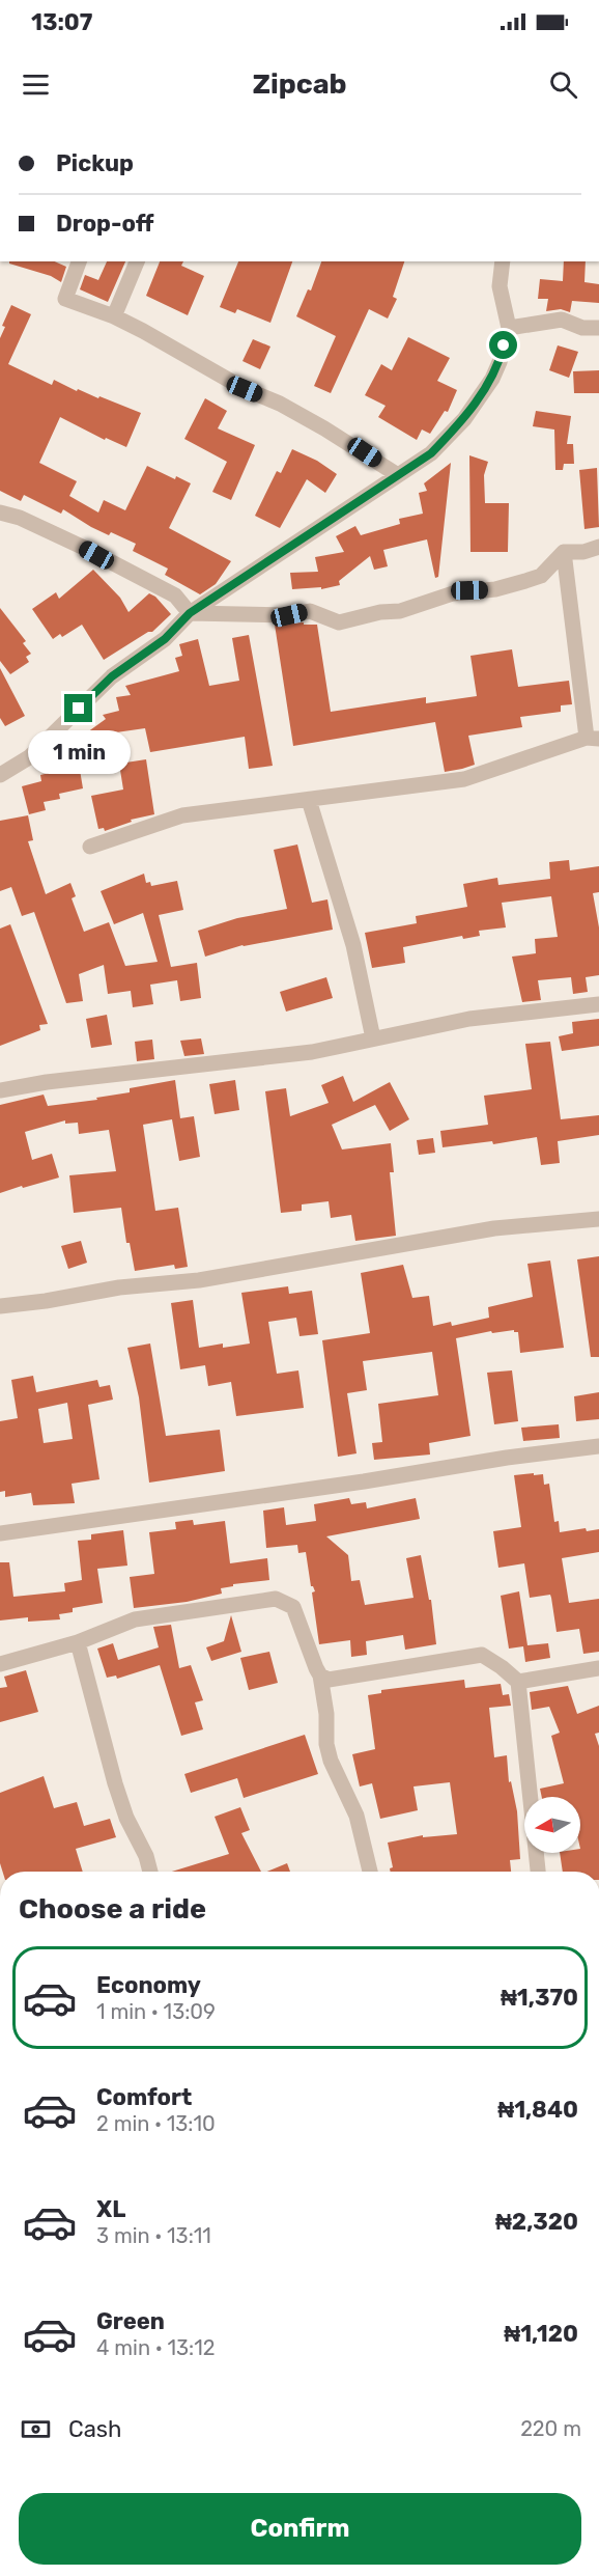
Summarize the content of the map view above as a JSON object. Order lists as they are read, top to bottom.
{
  "north": "left",
  "page": {
    "status": "13:07",
    "header": "Zipcab",
    "banner": ["Pickup", "Drop-off"],
    "bubble": "1 min",
    "heading": "Choose a ride",
    "list": [
      {
        "name": "Economy",
        "note": "1 min · 13:09",
        "value": "₦1,370"
      },
      {
        "name": "Comfort",
        "note": "2 min · 13:10",
        "value": "₦1,840"
      },
      {
        "name": "XL",
        "note": "3 min · 13:11",
        "value": "₦2,320"
      },
      {
        "name": "Green",
        "note": "4 min · 13:12",
        "value": "₦1,120"
      }
    ],
    "pay": ["Cash", "220 m"],
    "buttons": "Confirm"
  }
}
